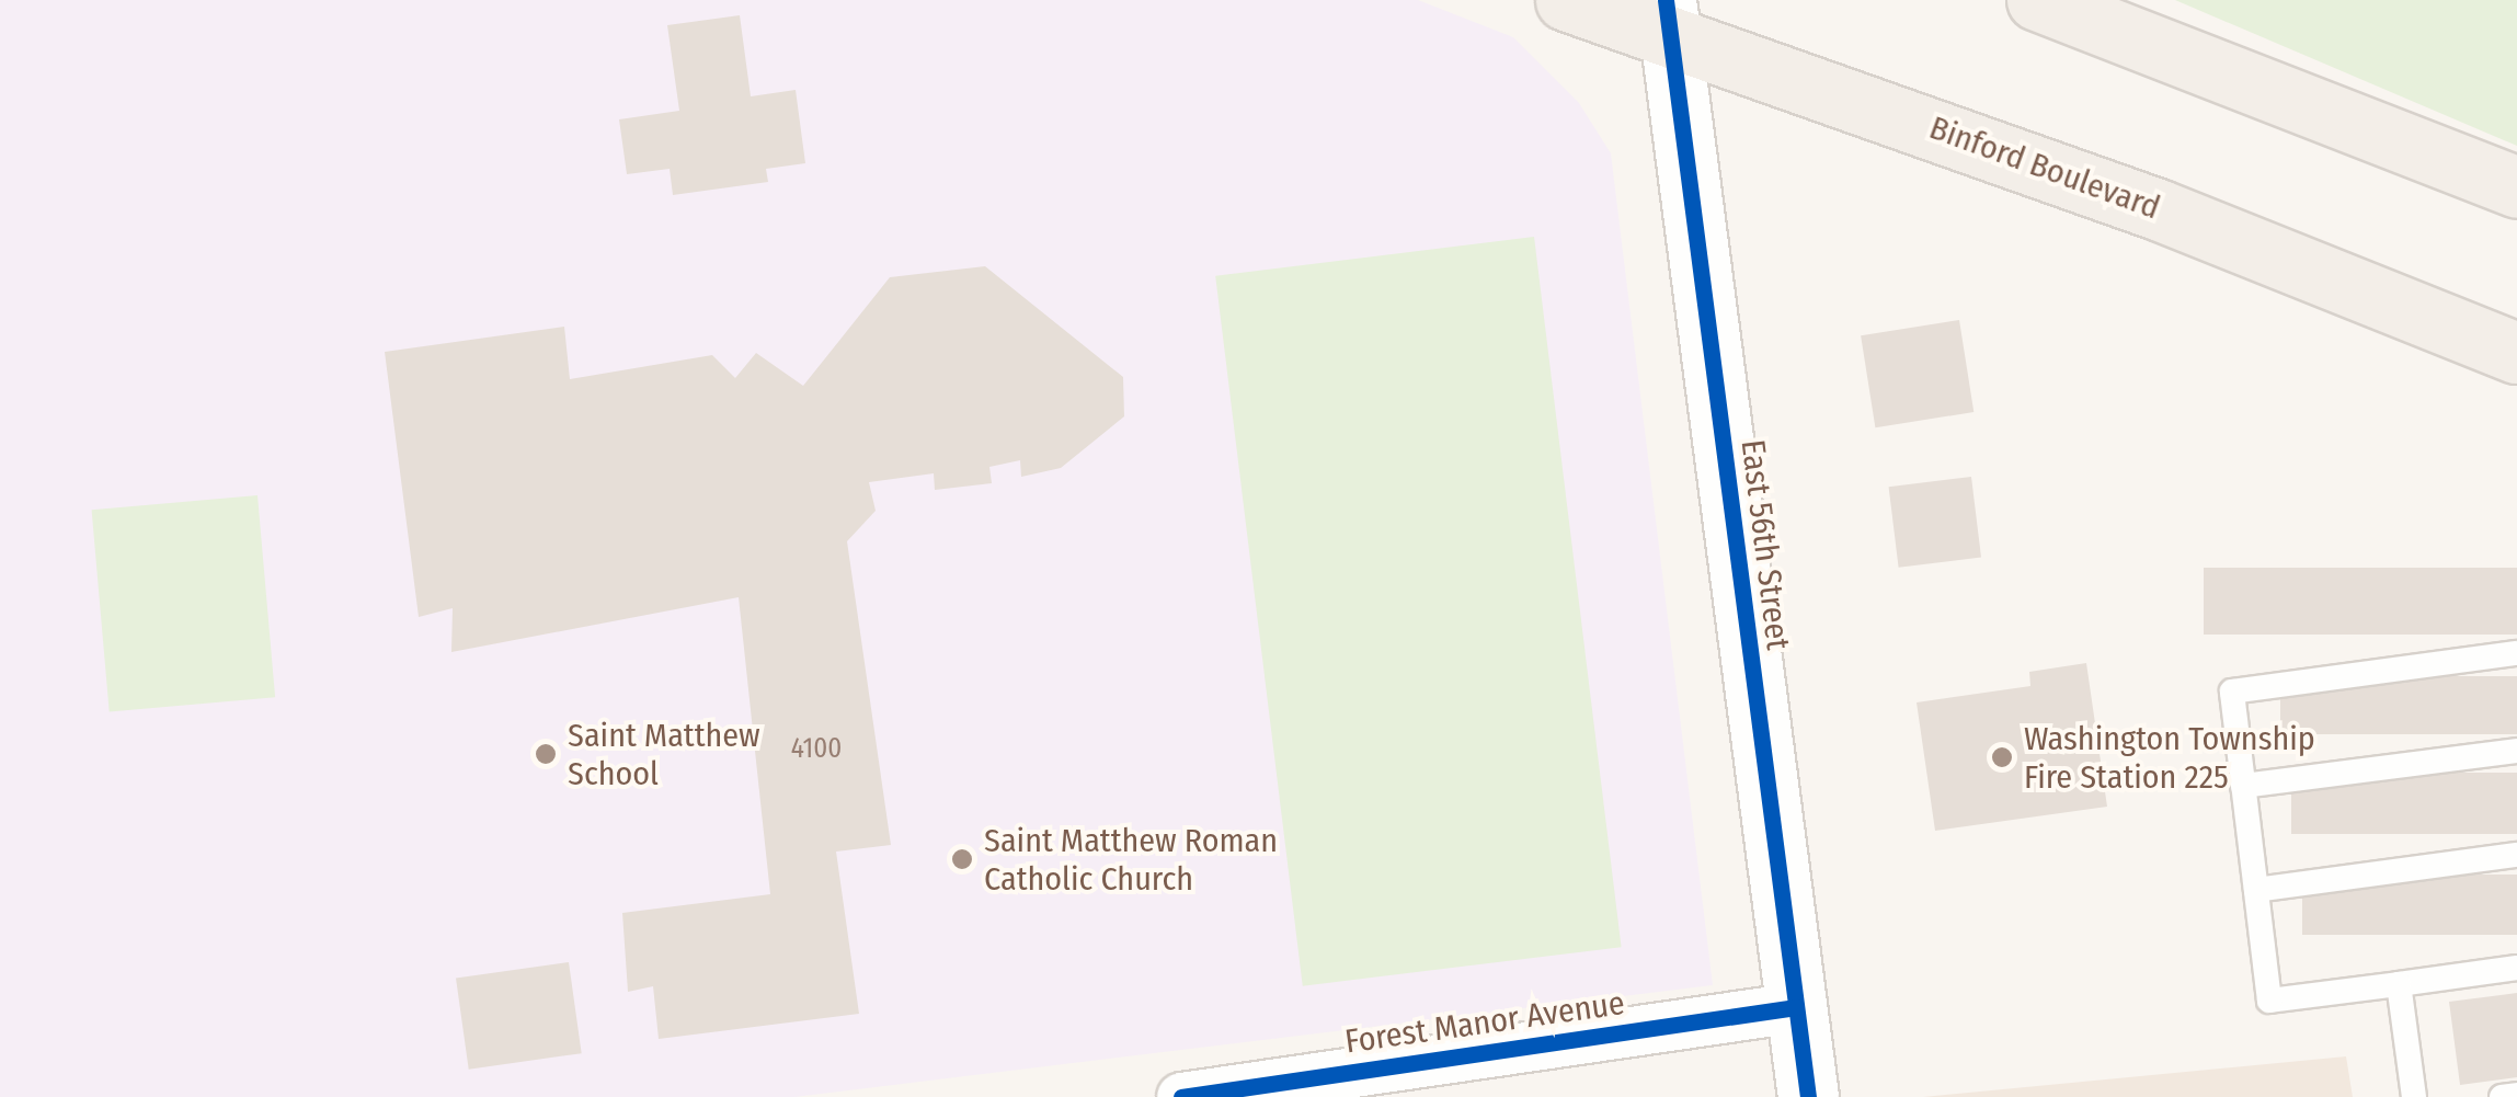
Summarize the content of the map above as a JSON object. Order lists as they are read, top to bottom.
{
  "streets": {
    "main road": ["Binford Boulevard"],
    "street": ["East 56th Street", "Forest Manor Avenue"]
  },
  "crossings": [
    ["Binford Boulevard", "East 56th Street"],
    ["East 56th Street", "Forest Manor Avenue"]
  ],
  "places": ["Saint Matthew School", "Washington Township Fire Station 225", "Saint Matthew Roman Catholic Church"],
  "house_numbers": ["4100"]
}
